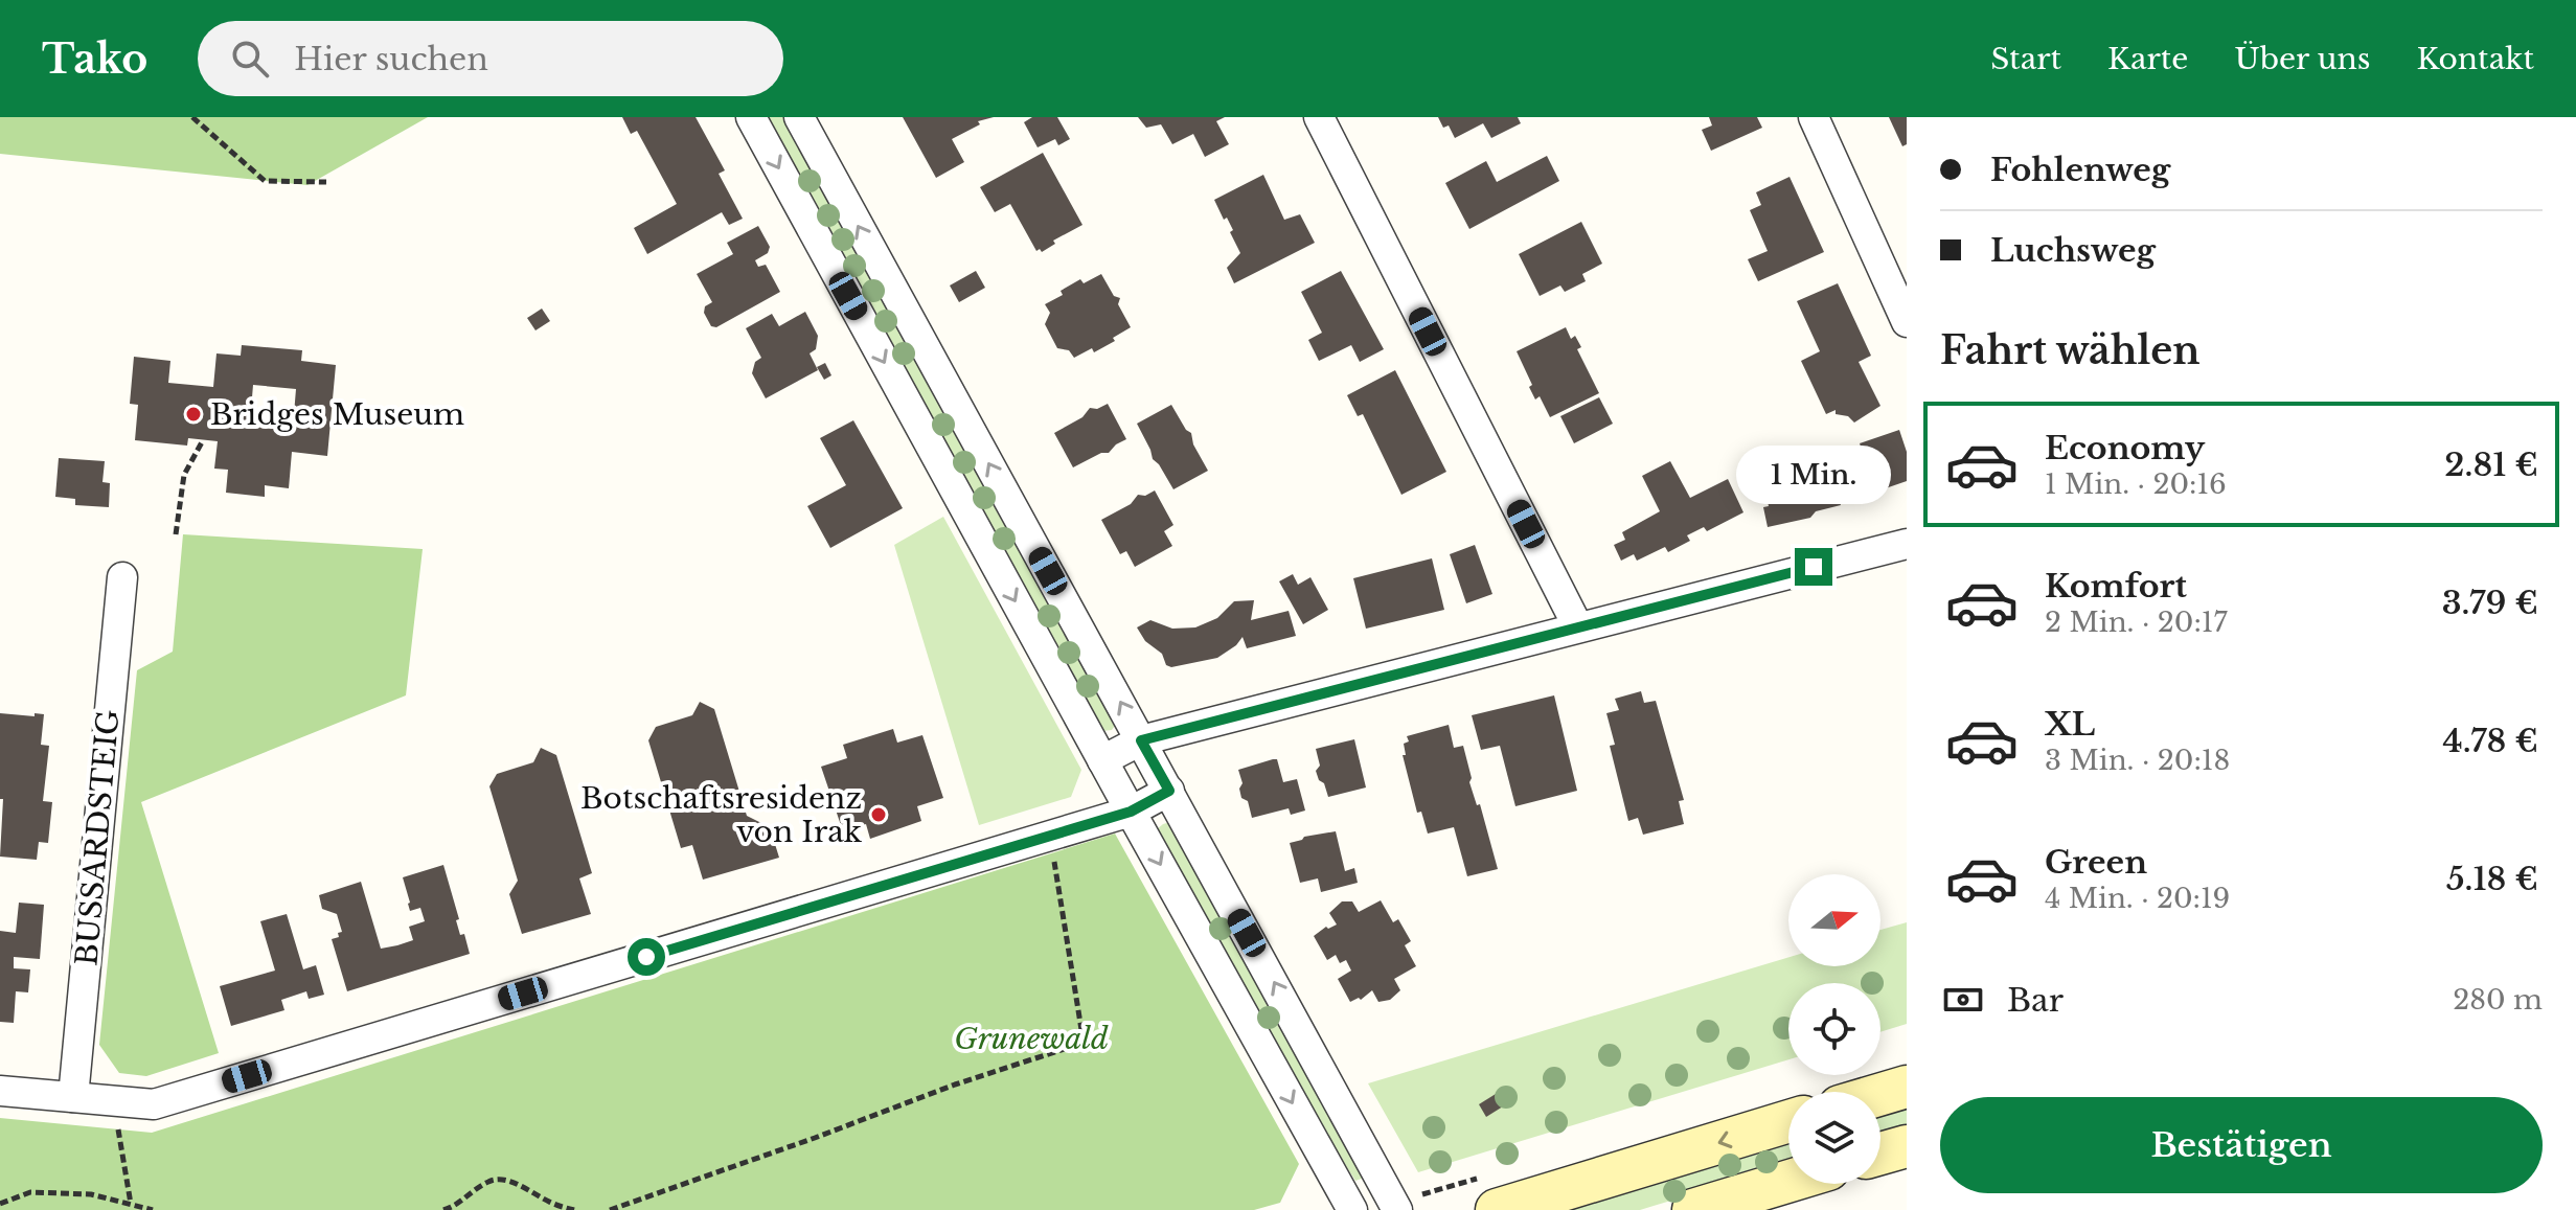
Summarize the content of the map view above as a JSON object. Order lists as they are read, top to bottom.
{
  "streets": {
    "street": ["BUSSARDSTEIG"]
  },
  "parks": ["Grunewald"],
  "places": ["Bridges Museum", "Botschaftsresidenz von Irak"],
  "north": "right",
  "page": {
    "header": "Tako",
    "search": "Hier suchen",
    "nav": [
      "Start",
      "Karte",
      "Über uns",
      "Kontakt"
    ],
    "banner": ["Fohlenweg", "Luchsweg"],
    "heading": "Fahrt wählen",
    "list": [
      {
        "name": "Economy",
        "note": "1 Min. · 20:16",
        "value": "2.81 €"
      },
      {
        "name": "Komfort",
        "note": "2 Min. · 20:17",
        "value": "3.79 €"
      },
      {
        "name": "XL",
        "note": "3 Min. · 20:18",
        "value": "4.78 €"
      },
      {
        "name": "Green",
        "note": "4 Min. · 20:19",
        "value": "5.18 €"
      }
    ],
    "bubble": "1 Min.",
    "pay": ["Bar", "280 m"],
    "buttons": "Bestätigen"
  }
}
